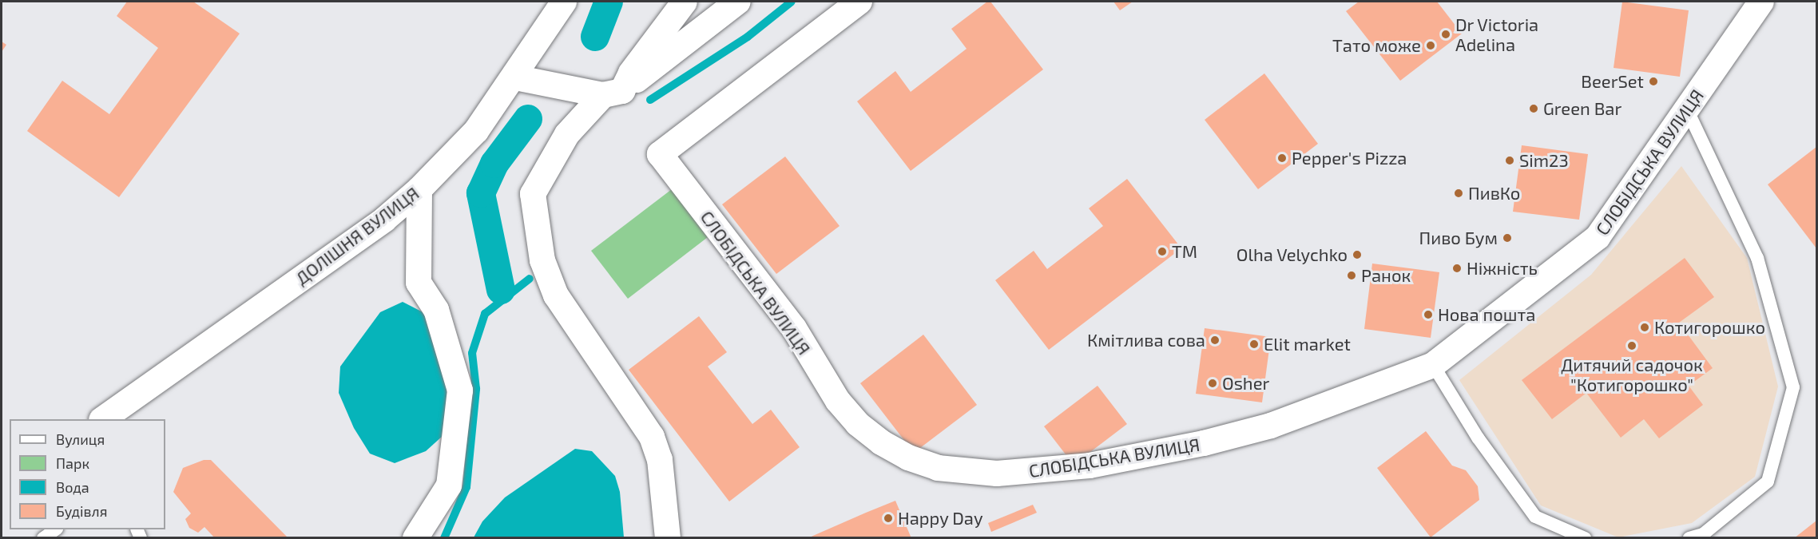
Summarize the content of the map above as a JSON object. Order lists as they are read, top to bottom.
{
  "streets": {
    "street": ["СЛОБІДСЬКА ВУЛИЦЯ", "ДОЛІШНЯ ВУЛИЦЯ"]
  },
  "places": [
    "Dr Victoria Adelina",
    "Тато може",
    "BeerSet",
    "Green Bar",
    "Pepper's Pizza",
    "Sim23",
    "ПивКо",
    "Пиво Бум",
    "TM",
    "Olha Velychko",
    "Ніжність",
    "Ранок",
    "Нова пошта",
    "Котигорошко",
    "Кмітлива сова",
    "Elit market",
    "Дитячий садочок \"Котигорошко\"",
    "Osher",
    "Happy Day"
  ],
  "legend": [
    "Вулиця",
    "Парк",
    "Вода",
    "Будівля"
  ]
}
